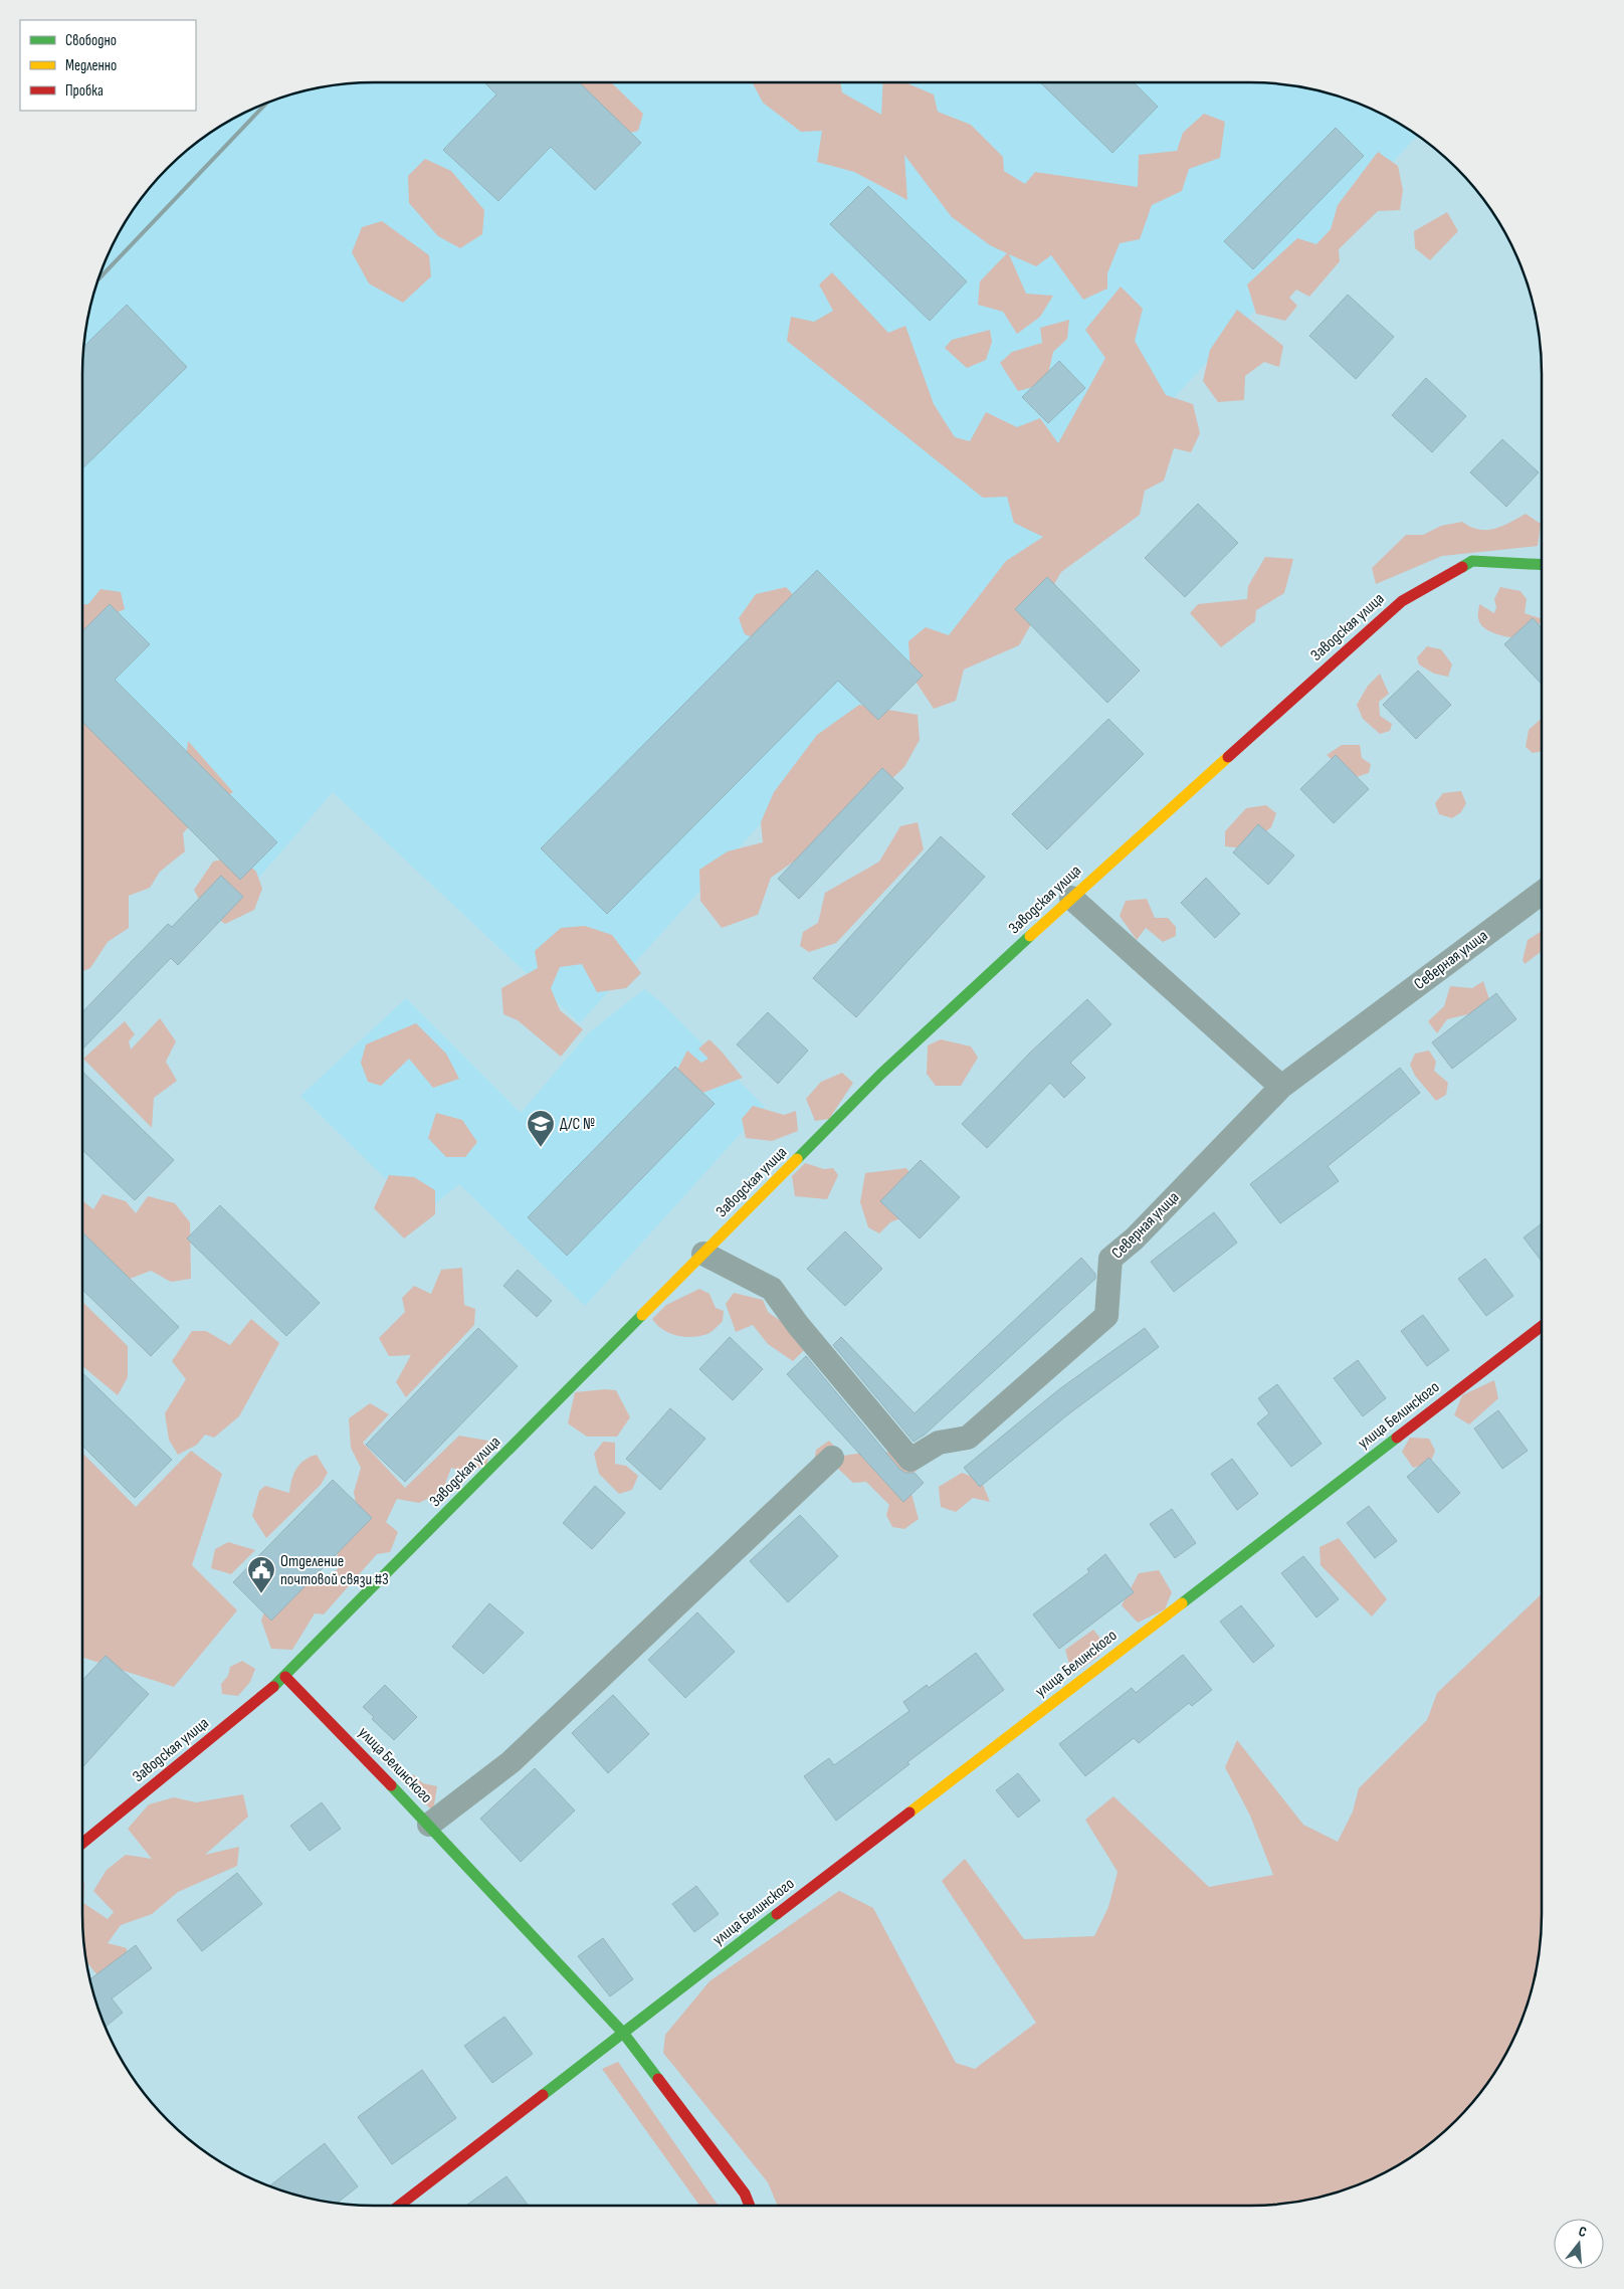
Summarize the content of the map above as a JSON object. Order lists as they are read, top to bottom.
{
  "streets": {
    "street": ["Заводская улица", "Северная улица", "улица Белинского"]
  },
  "crossings": [
    ["Заводская улица", "Северная улица"],
    ["Заводская улица", "улица Белинского"]
  ],
  "places": {
    "school or university": ["Д/С №"],
    "public building": ["Отделение почтовой связи #3"]
  },
  "legend": ["Свободно", "Медленно", "Пробка"],
  "north": "top"
}
